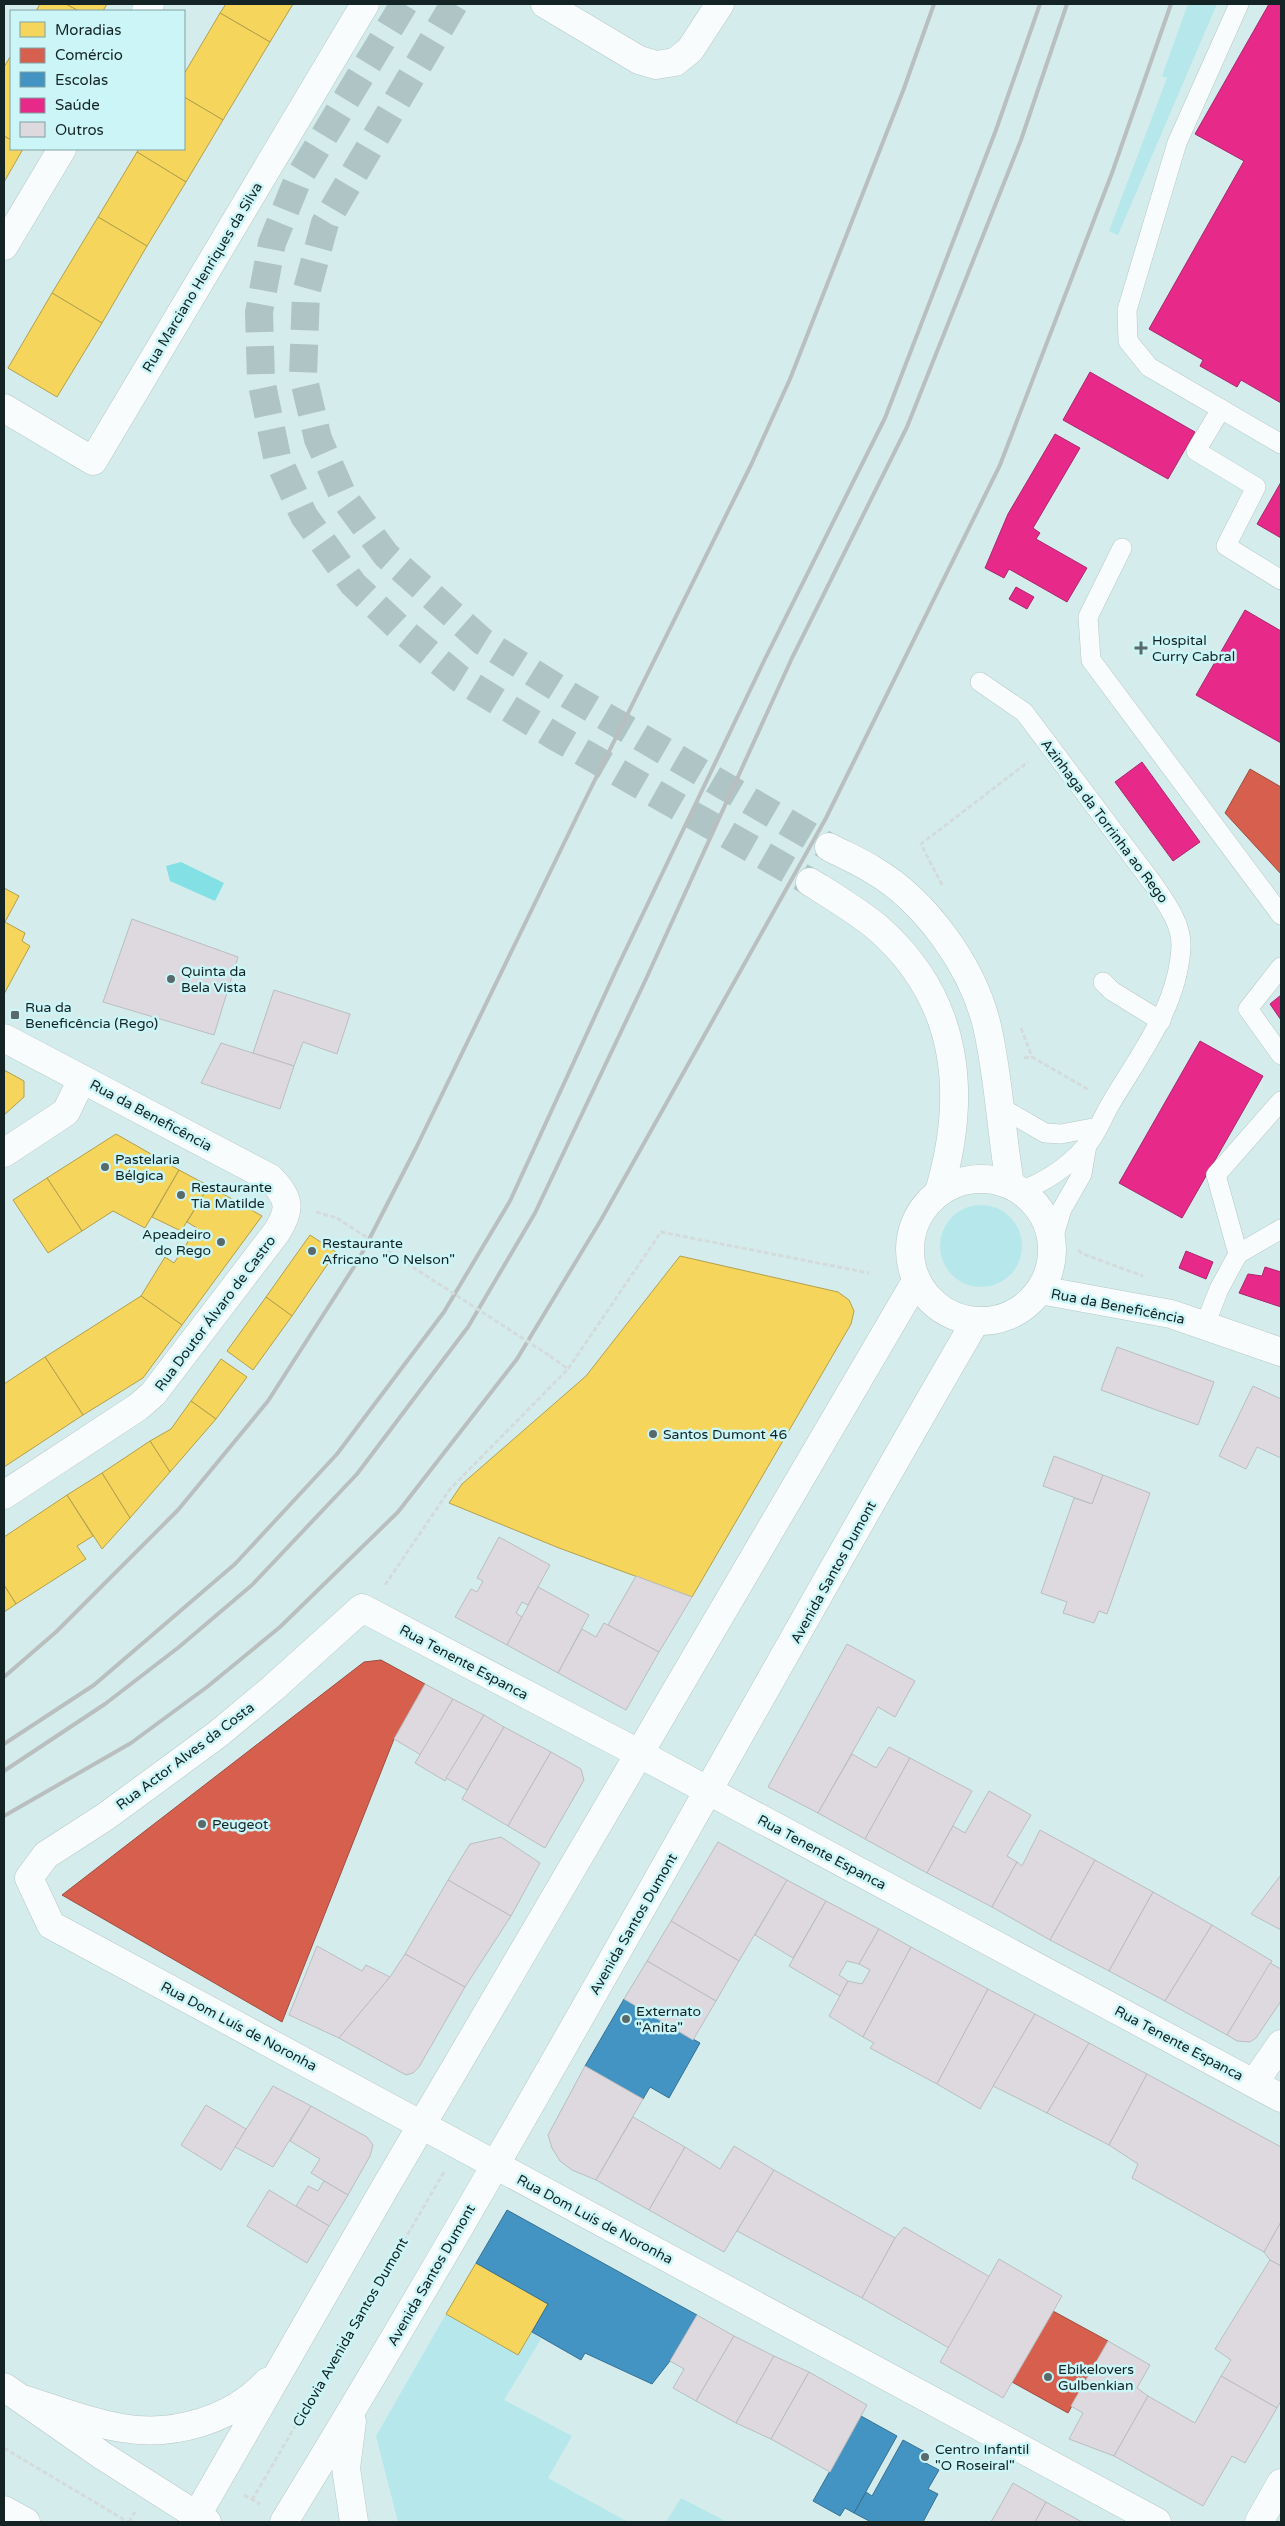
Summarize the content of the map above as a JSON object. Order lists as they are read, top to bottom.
{
  "streets": {
    "street": [
      "Rua Marciano Henriques da Silva",
      "Rua da Beneficência",
      "Rua Doutor Álvaro de Castro",
      "Avenida Santos Dumont",
      "Rua Tenente Espanca",
      "Rua Actor Alves da Costa",
      "Rua Dom Luís de Noronha"
    ],
    "lane": ["Azinhaga da Torrinha ao Rego"],
    "path": ["Ciclovia Avenida Santos Dumont"]
  },
  "crossings": [
    ["Rua da Beneficência", "Rua Doutor Álvaro de Castro"],
    ["Rua da Beneficência", "Avenida Santos Dumont"],
    ["Avenida Santos Dumont", "Rua Tenente Espanca"],
    ["Avenida Santos Dumont", "Rua Dom Luís de Noronha"],
    ["Rua Tenente Espanca", "Rua Actor Alves da Costa"],
    ["Rua Actor Alves da Costa", "Rua Dom Luís de Noronha"]
  ],
  "places": {
    "health": ["Hospital Curry Cabral"],
    "other": [
      "Quinta da Bela Vista",
      "Pastelaria Bélgica",
      "Restaurante Tia Matilde",
      "Apeadeiro do Rego",
      "Restaurante Africano \"O Nelson\"",
      "Santos Dumont 46",
      "Peugeot",
      "Externato \"Anita\"",
      "Ebikelovers Gulbenkian",
      "Centro Infantil \"O Roseiral\""
    ],
    "transit": ["Rua da Beneficência (Rego)"]
  },
  "legend": [
    "Moradias",
    "Comércio",
    "Escolas",
    "Saúde",
    "Outros"
  ]
}
